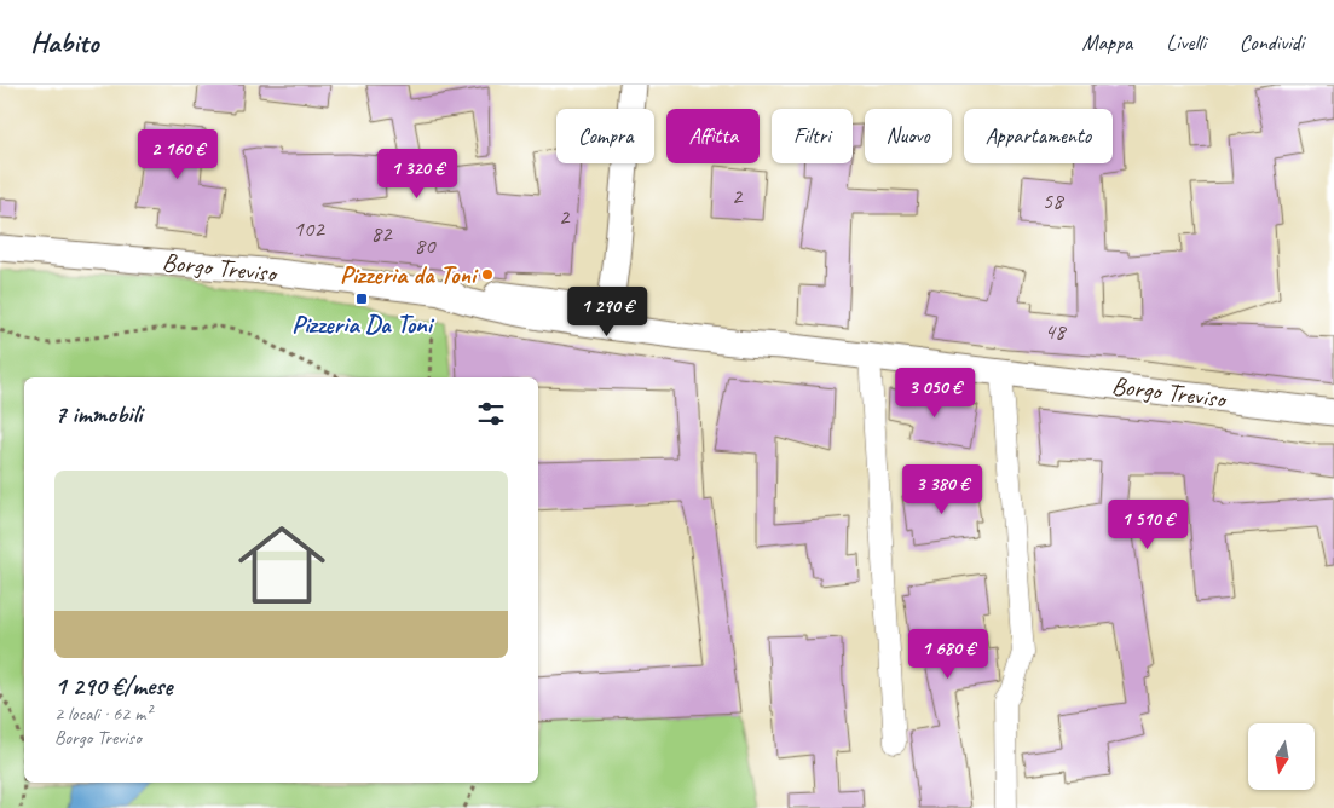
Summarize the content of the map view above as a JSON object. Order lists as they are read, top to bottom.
{
  "streets": {
    "street": ["Borgo Treviso"]
  },
  "places": {
    "other": ["Pizzeria da Toni"],
    "transit": ["Pizzeria Da Toni"]
  },
  "house_numbers": [
    "2",
    "58",
    "2",
    "102",
    "82",
    "80",
    "48"
  ],
  "north": "bottom",
  "page": {
    "header": "Habito",
    "nav": ["Mappa", "Livelli", "Condividi"],
    "chip": [
      "Compra",
      "Affitta",
      "Filtri",
      "Nuovo",
      "Appartamento"
    ],
    "price": [
      "2 160 €",
      "1 320 €",
      "1 290 €",
      "3 050 €",
      "3 380 €",
      "1 510 €",
      "1 680 €"
    ],
    "heading": "7 immobili",
    "list": [
      {
        "name": "1 290 €/mese",
        "note": "2 locali · 62 m² · Borgo Treviso"
      }
    ]
  }
}
